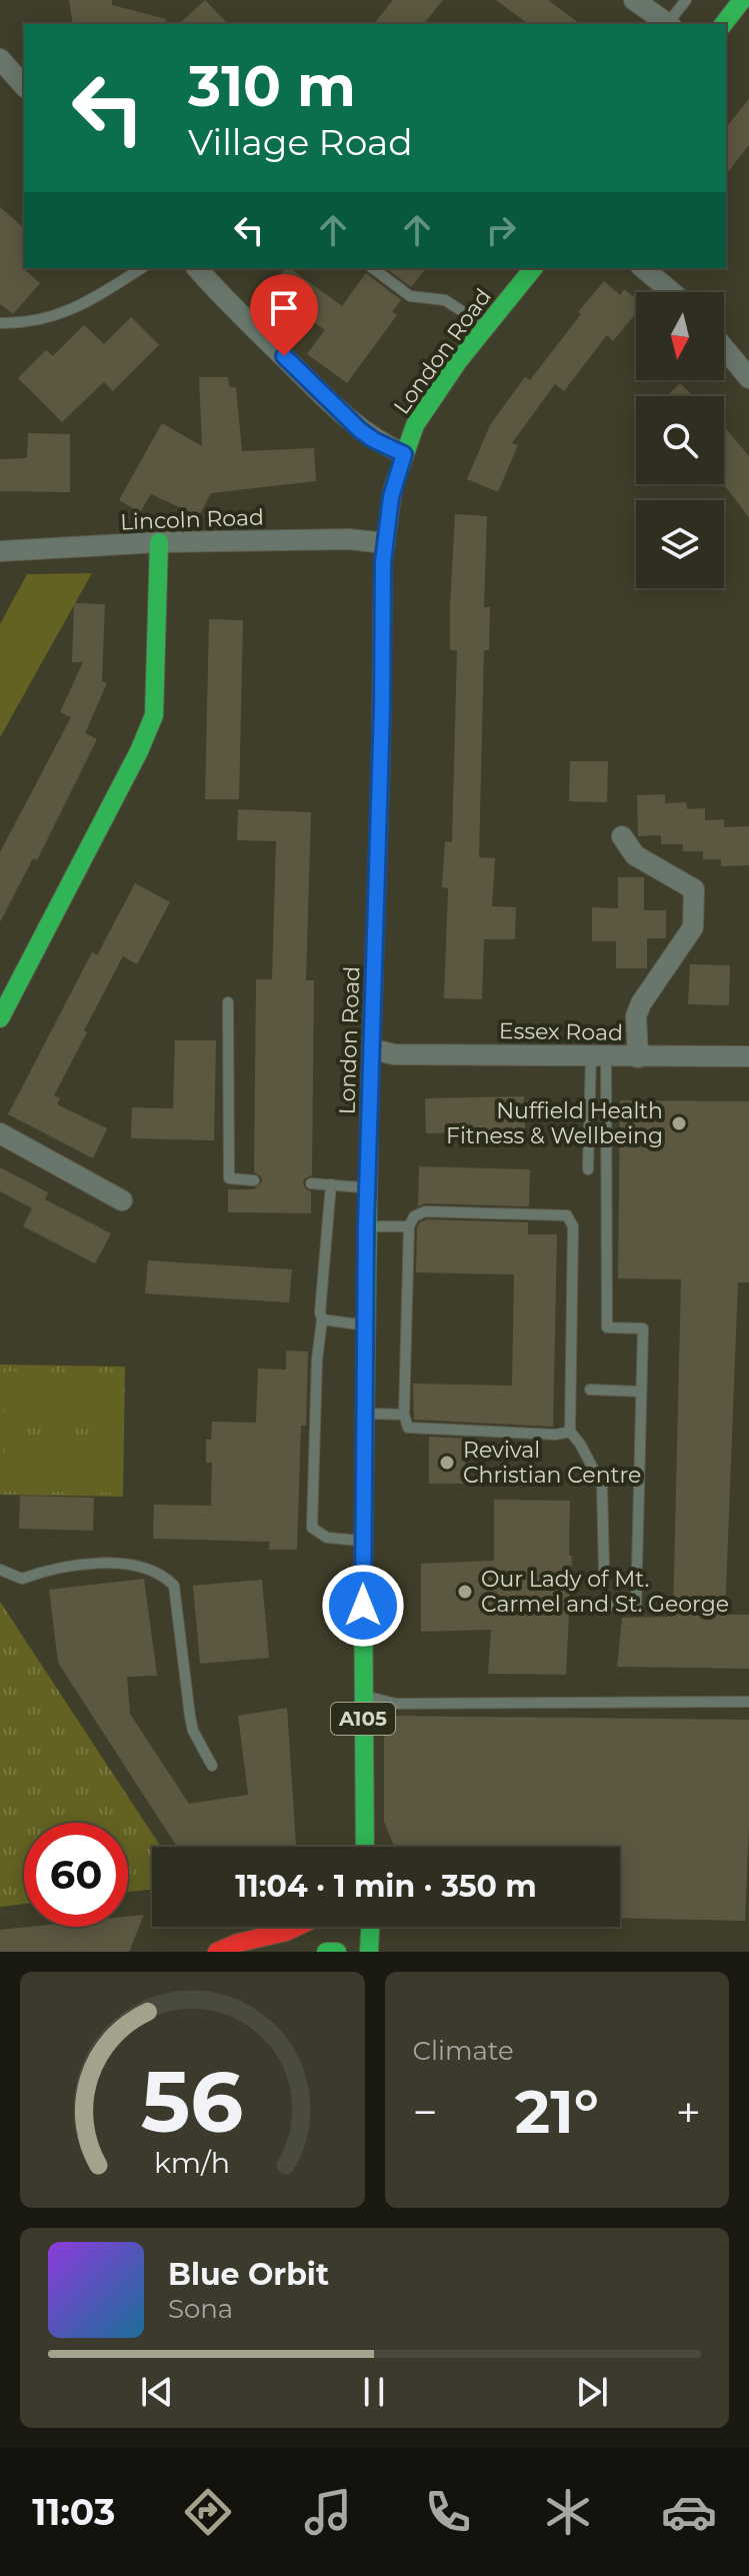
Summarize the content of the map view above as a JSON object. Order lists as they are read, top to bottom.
{
  "streets": {
    "main road": ["London Road", "A105"],
    "street": ["Lincoln Road", "Essex Road"]
  },
  "crossings": [
    ["London Road", "Lincoln Road"],
    ["London Road", "Essex Road"]
  ],
  "places": ["Nuffield Health Fitness & Wellbeing", "Revival Christian Centre", "Our Lady of Mt. Carmel and St. George"],
  "north": "bottom",
  "page": {
    "turn": ["310 m", "Village Road"],
    "limit": "60",
    "trip": "11:04 · 1 min · 350 m",
    "tile": "Climate",
    "heat": ["−", "21°", "+"],
    "song": ["Blue Orbit", "Sona"],
    "tabs": "11:03",
    "gauge": ["56", "km/h"]
  }
}
